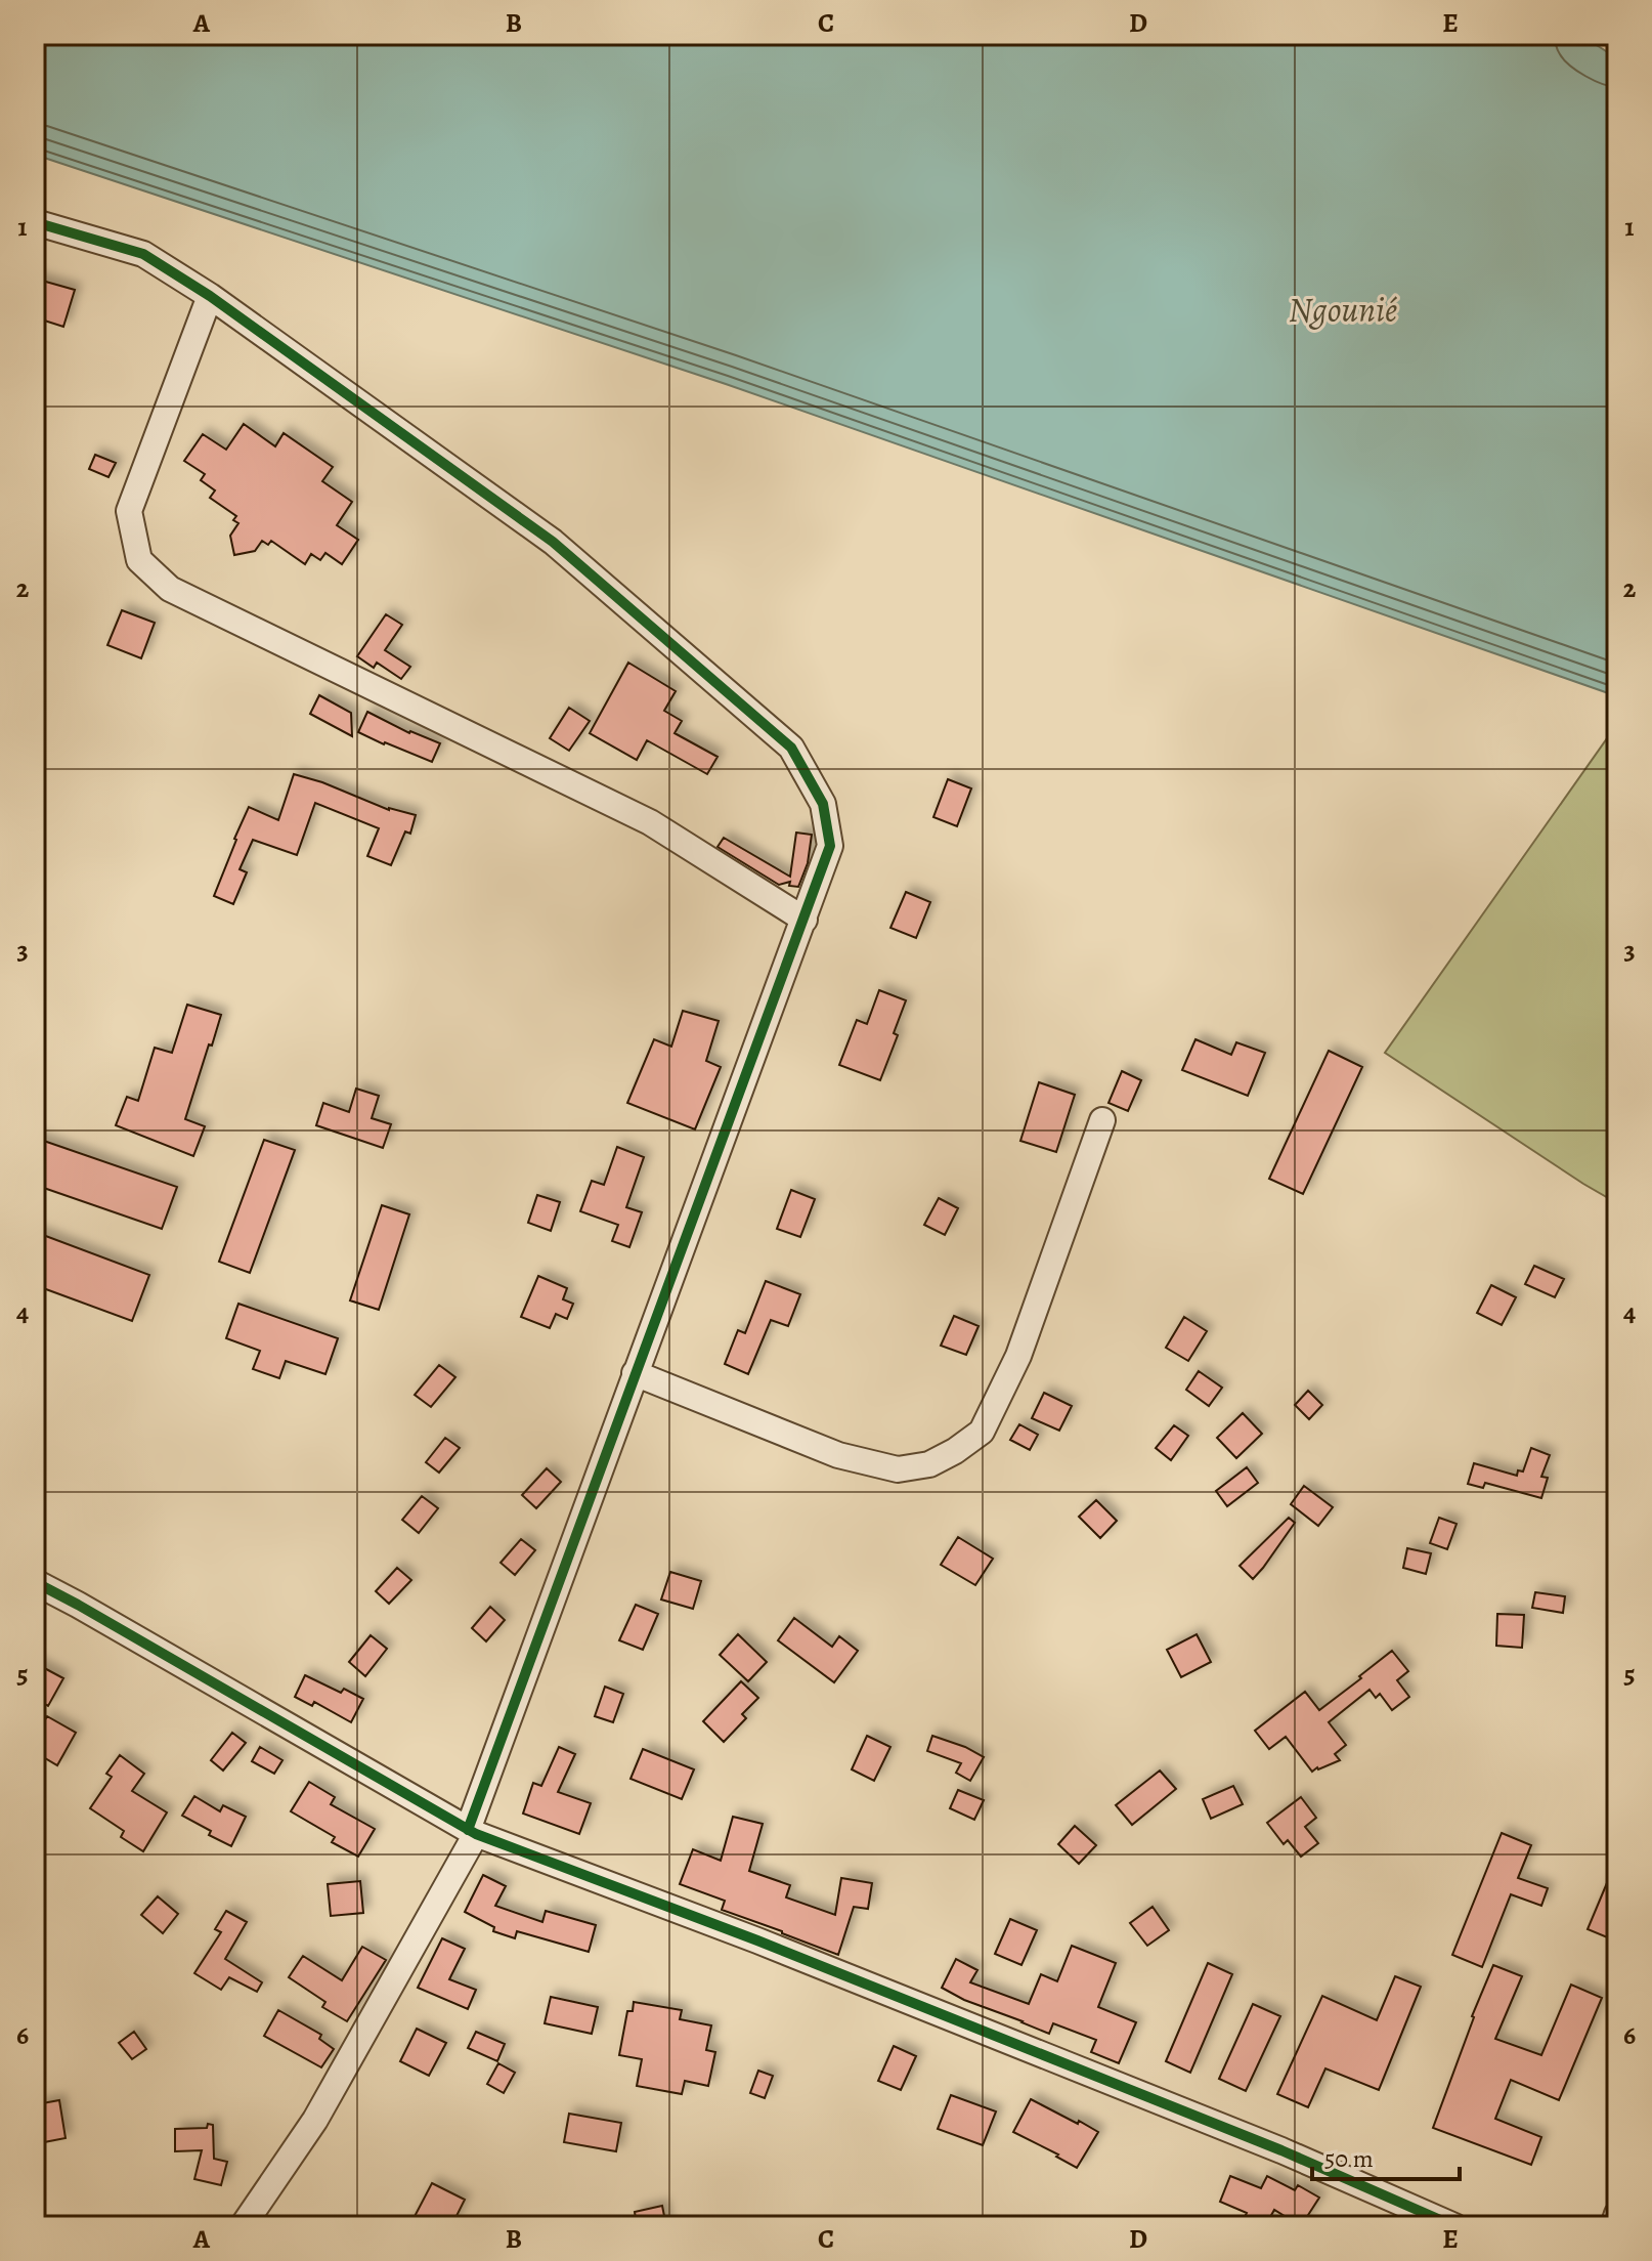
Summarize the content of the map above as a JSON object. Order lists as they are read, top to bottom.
{
  "water": ["Ngounié"],
  "scale_bar": "50 m",
  "grid": {
    "columns": [
      "A",
      "B",
      "C",
      "D",
      "E"
    ],
    "rows": [
      "1",
      "2",
      "3",
      "4",
      "5",
      "6"
    ]
  }
}
